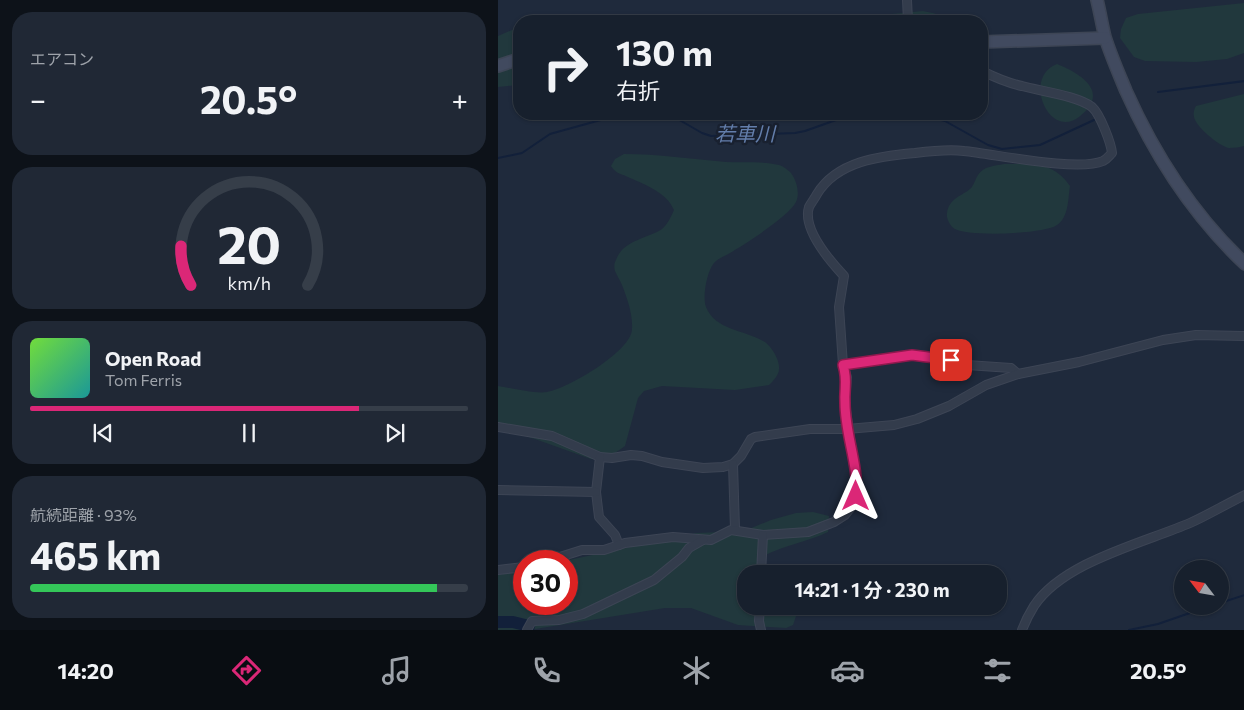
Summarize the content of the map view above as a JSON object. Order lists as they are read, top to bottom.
{
  "water": ["若車川"],
  "north": "top left",
  "page": {
    "tile": [
      "エアコン",
      ["航続距離 · 93%", "465 km"]
    ],
    "turn": ["130 m", "右折"],
    "heat": ["−", "20.5°", "+"],
    "song": ["Open Road", "Tom Ferris"],
    "limit": "30",
    "trip": "14:21 · 1 分 · 230 m",
    "tabs": ["14:20", "20.5°"],
    "gauge": ["20", "km/h"]
  }
}
